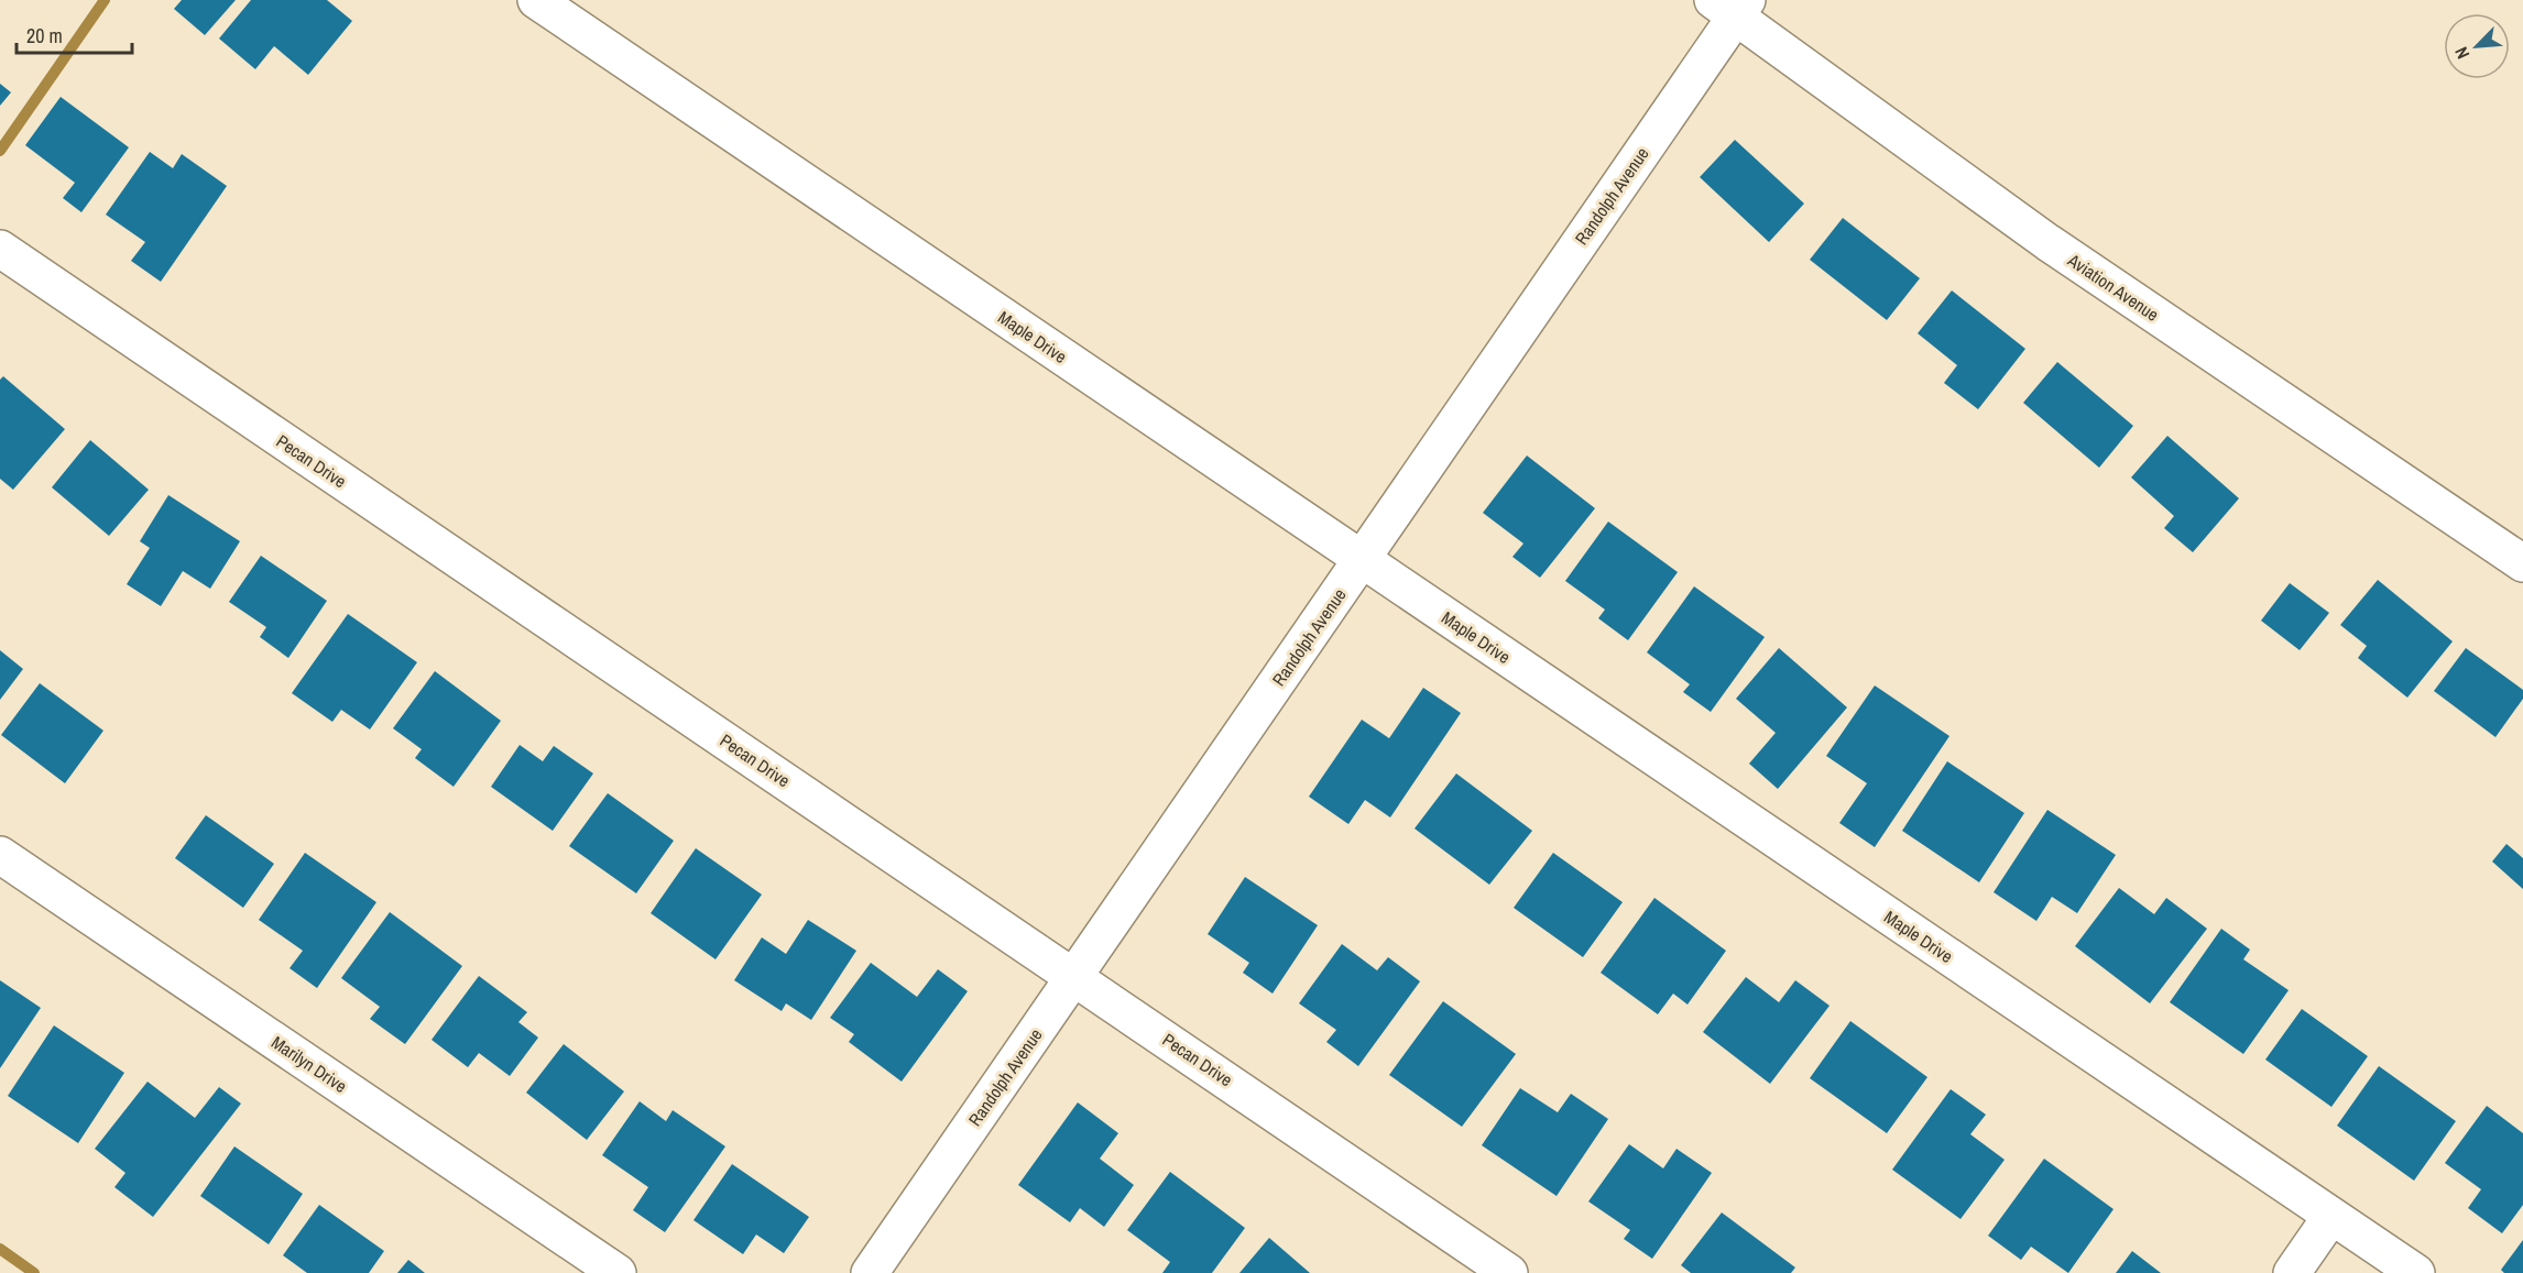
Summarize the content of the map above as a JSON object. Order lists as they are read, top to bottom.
{
  "streets": {
    "street": [
      "Randolph Avenue",
      "Aviation Avenue",
      "Maple Drive",
      "Pecan Drive",
      "Marilyn Drive"
    ]
  },
  "crossings": [
    ["Randolph Avenue", "Aviation Avenue"],
    ["Randolph Avenue", "Maple Drive"],
    ["Randolph Avenue", "Pecan Drive"]
  ],
  "scale_bar": "20 m",
  "north": "bottom left"
}
